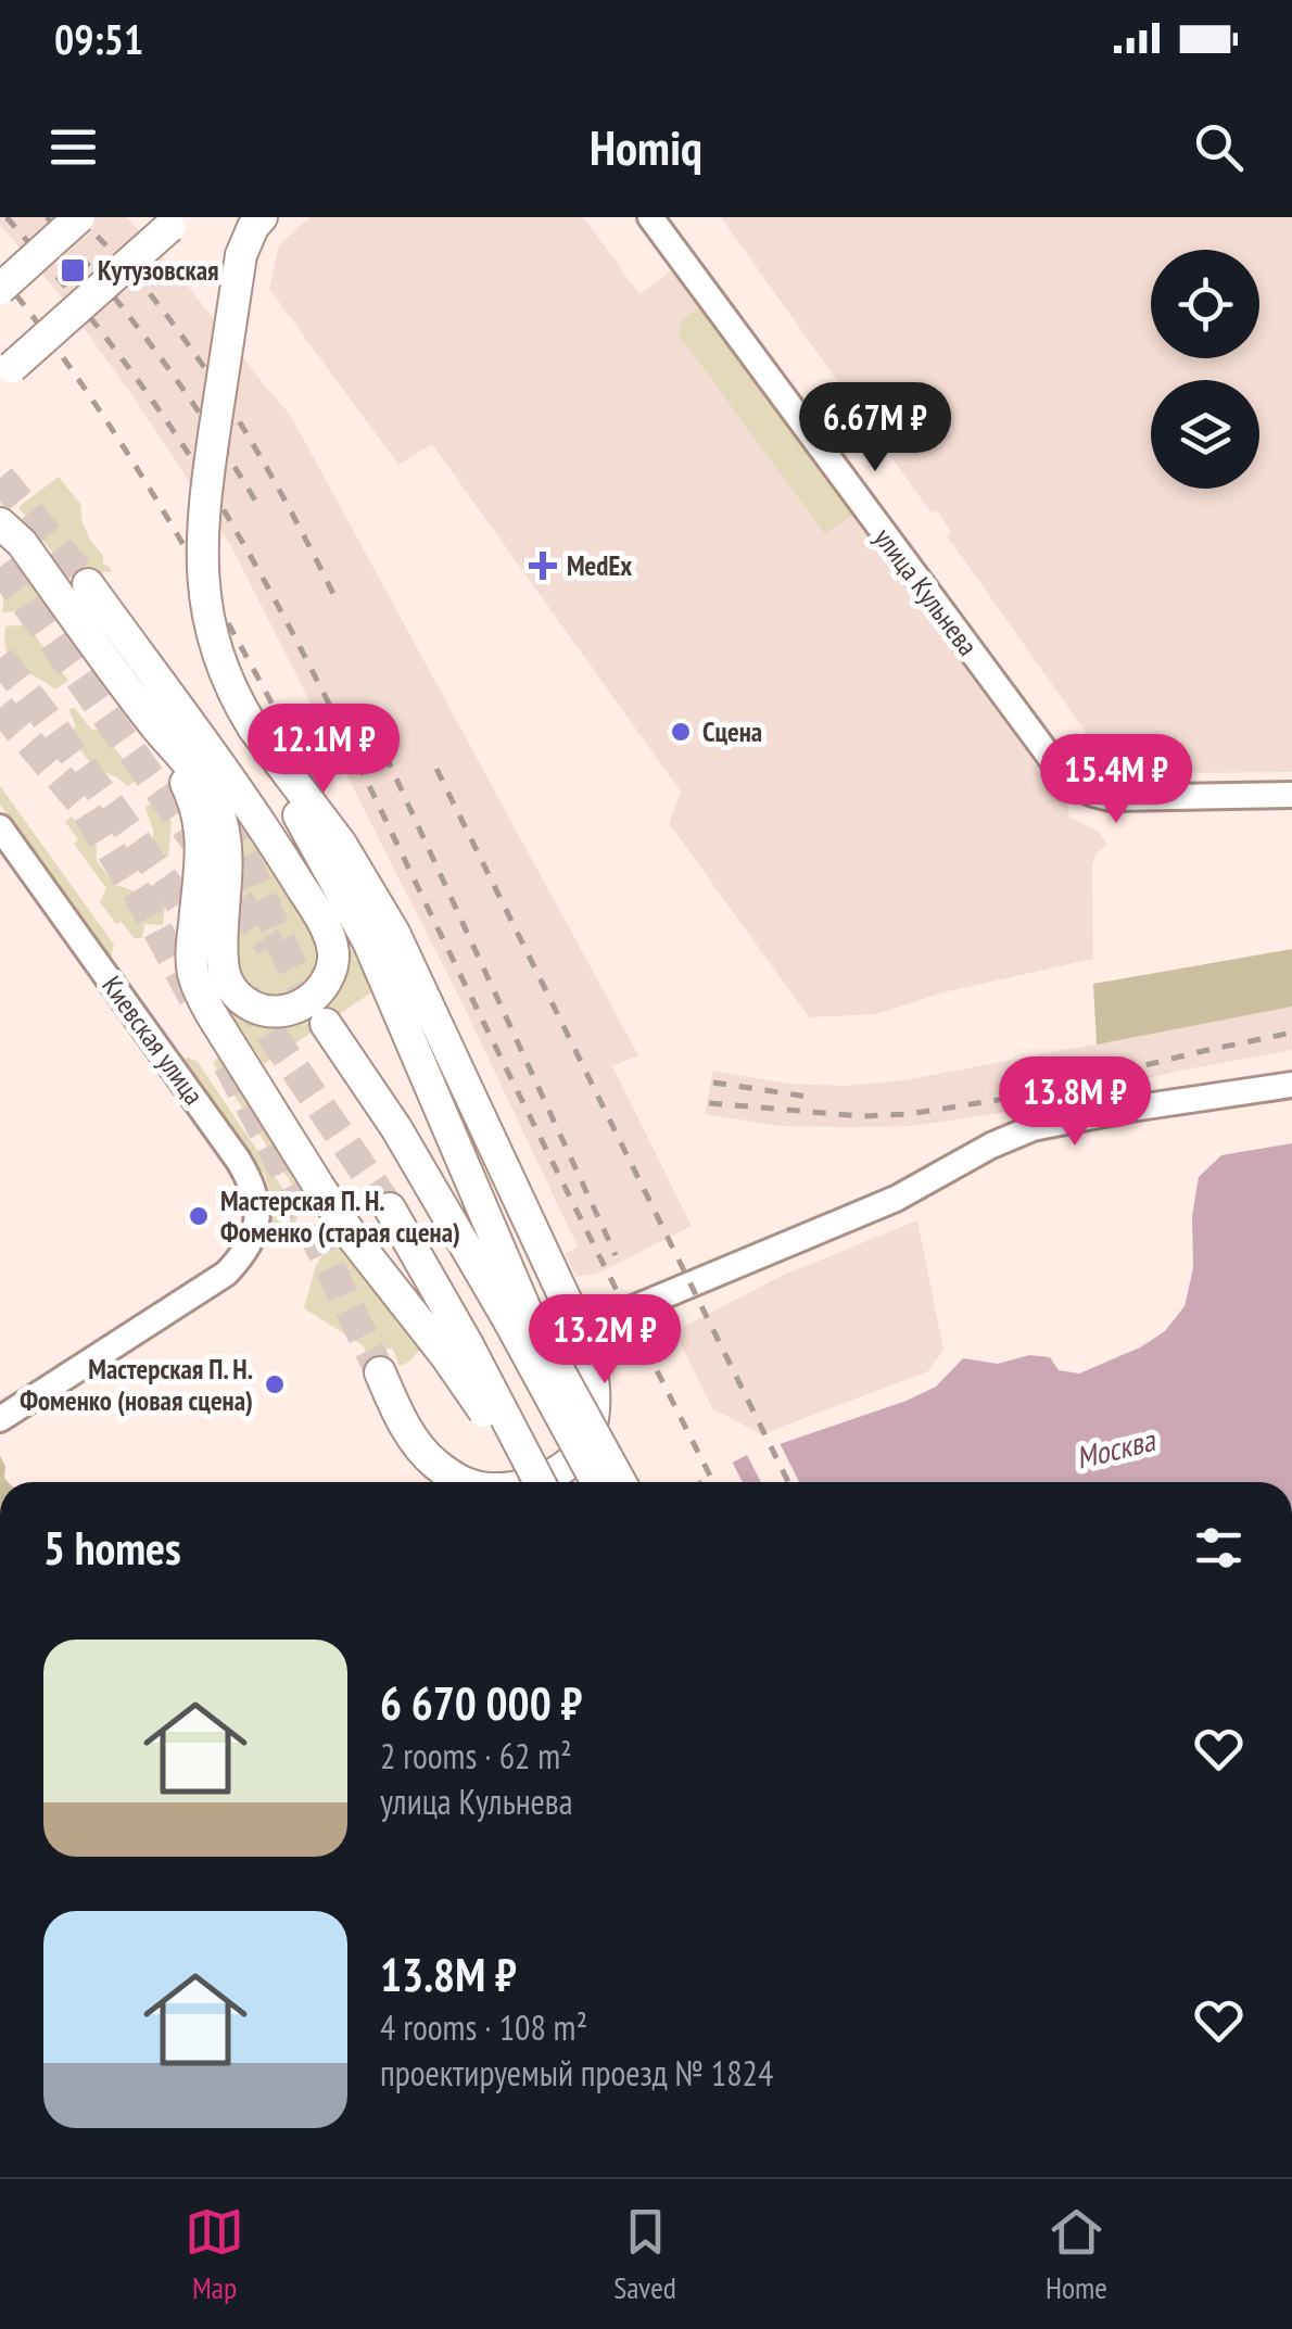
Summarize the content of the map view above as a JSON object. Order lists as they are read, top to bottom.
{
  "streets": {
    "street": ["улица Кульнева", "Киевская улица"]
  },
  "water": ["Москва"],
  "places": {
    "transit": ["Кутузовская"],
    "health": ["MedEx"],
    "other": ["Сцена", "Мастерская П. Н. Фоменко (старая сцена)", "Мастерская П. Н. Фоменко (новая сцена)"]
  },
  "page": {
    "status": "09:51",
    "header": "Homiq",
    "price": [
      "6.67M ₽",
      "12.1M ₽",
      "15.4M ₽",
      "13.8M ₽",
      "13.2M ₽"
    ],
    "heading": "5 homes",
    "list": [
      {
        "name": "6 670 000 ₽",
        "note": "2 rooms · 62 m² · улица Кульнева"
      },
      {
        "name": "13.8M ₽",
        "note": "4 rooms · 108 m² · проектируемый проезд № 1824"
      }
    ],
    "tabs": ["Map", "Saved", "Home"]
  }
}
